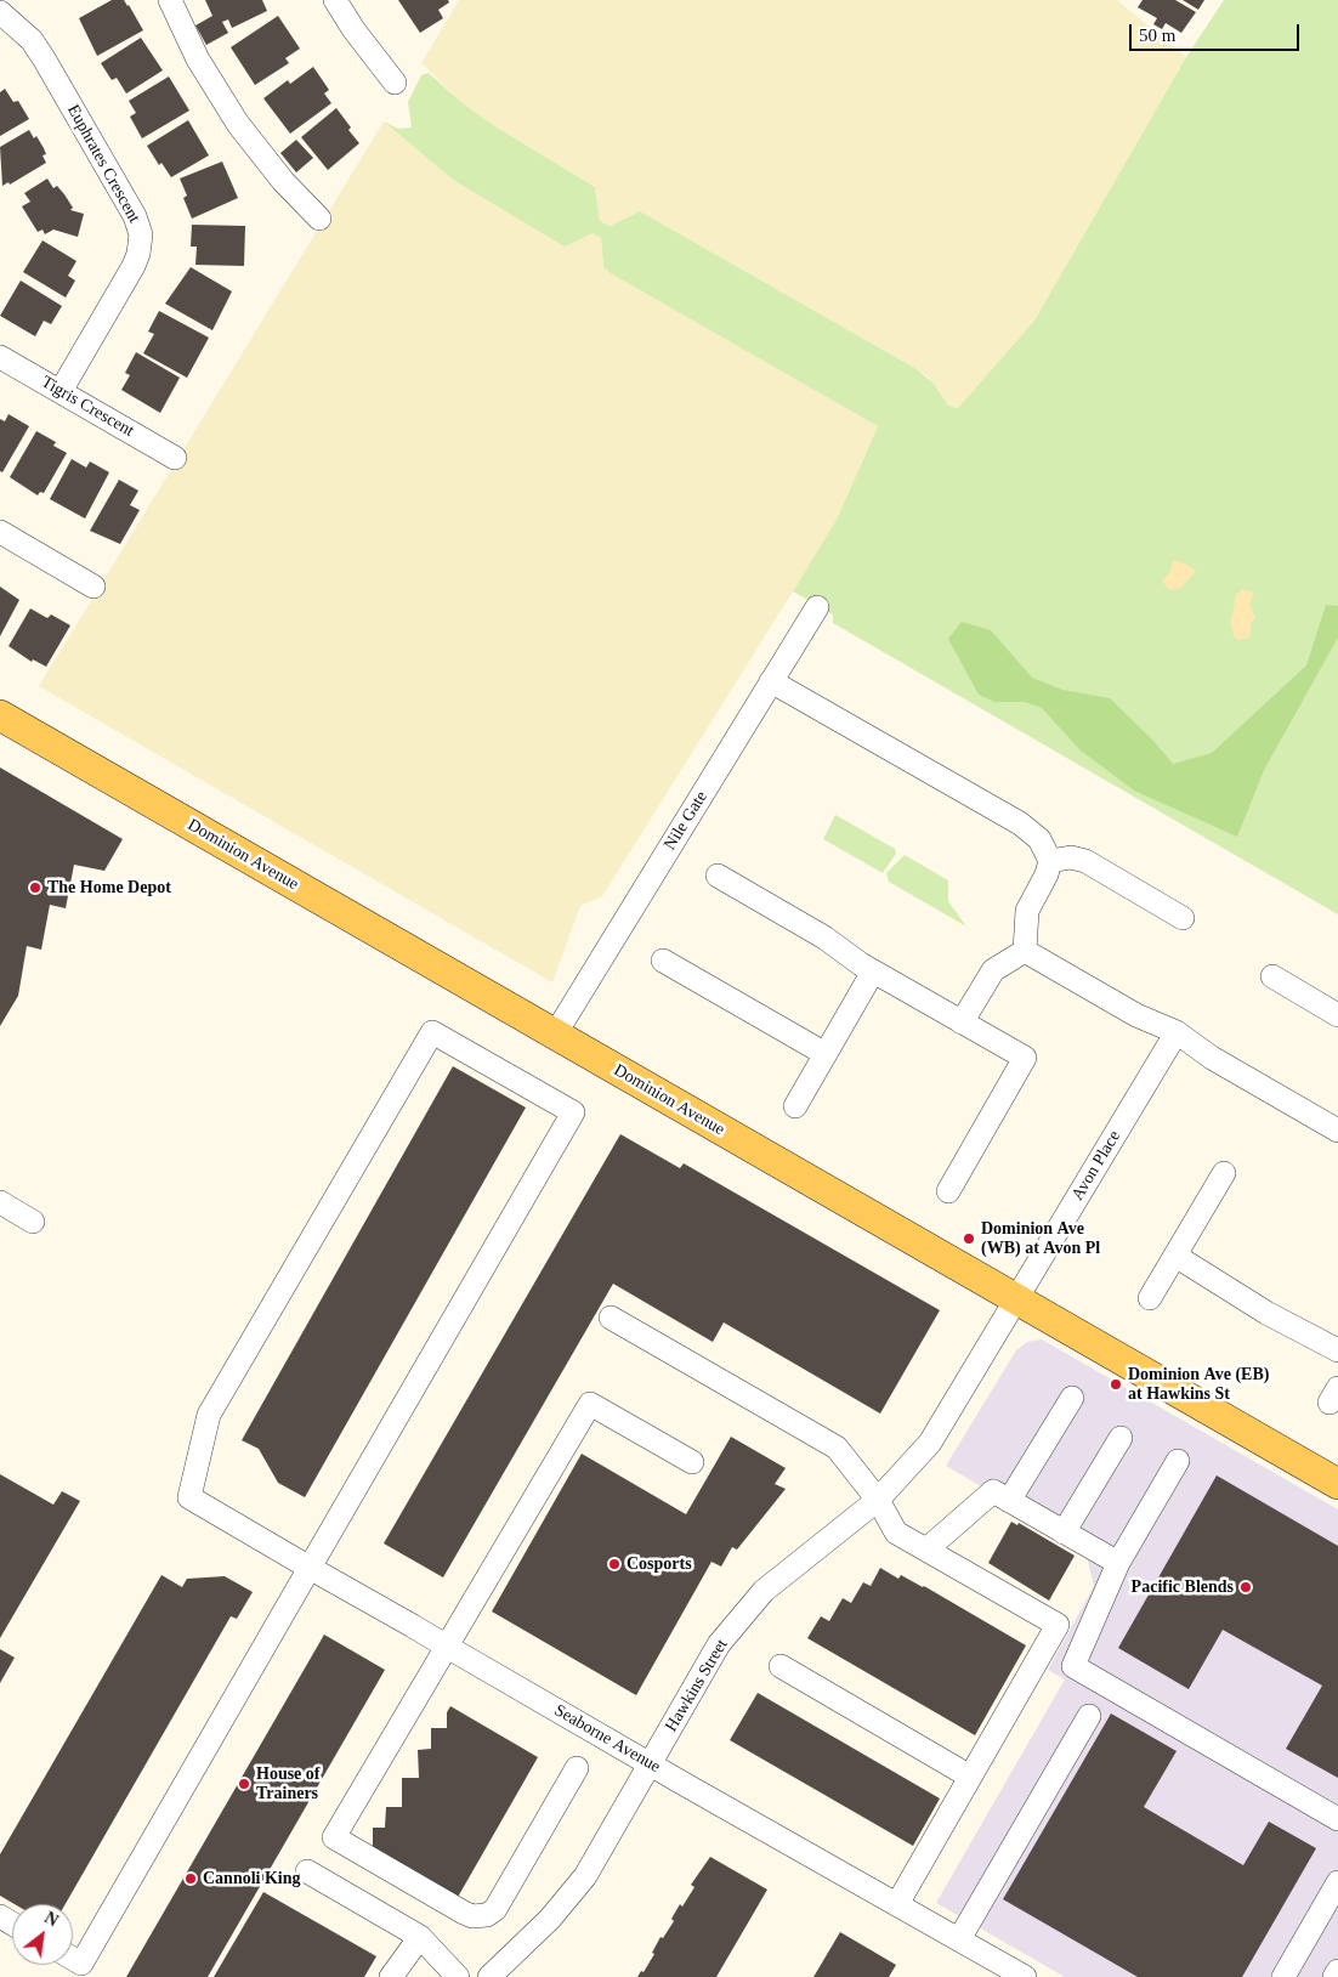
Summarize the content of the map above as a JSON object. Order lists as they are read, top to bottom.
{
  "streets": {
    "main road": ["Dominion Avenue"],
    "street": [
      "Euphrates Crescent",
      "Tigris Crescent",
      "Nile Gate",
      "Avon Place",
      "Hawkins Street",
      "Seaborne Avenue"
    ]
  },
  "crossings": [
    ["Euphrates Crescent", "Tigris Crescent"],
    ["Nile Gate", "Dominion Avenue"],
    ["Dominion Avenue", "Avon Place"],
    ["Dominion Avenue", "Hawkins Street"],
    ["Avon Place", "Hawkins Street"],
    ["Hawkins Street", "Seaborne Avenue"]
  ],
  "places": [
    "The Home Depot",
    "Dominion Ave (WB) at Avon Pl",
    "Dominion Ave (EB) at Hawkins St",
    "Cosports",
    "Pacific Blends",
    "House of Trainers",
    "Cannoli King"
  ],
  "scale_bar": "50 m",
  "north": "top right"
}
